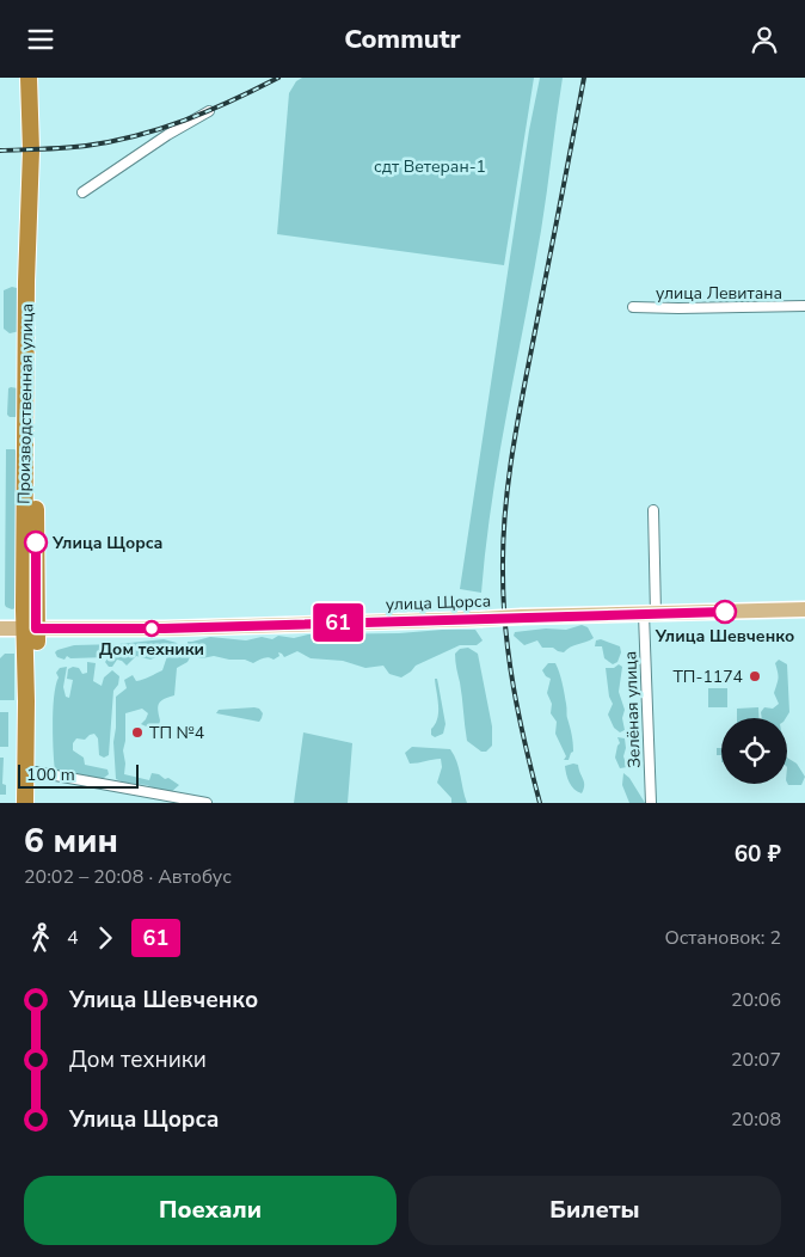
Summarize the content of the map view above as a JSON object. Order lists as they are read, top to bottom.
{
  "streets": {
    "highway": ["Производственная улица"],
    "main road": ["улица Щорса"],
    "street": ["улица Левитана", "Зелёная улица"]
  },
  "crossings": [
    ["Производственная улица", "улица Щорса"],
    ["улица Щорса", "Зелёная улица"]
  ],
  "parks": ["сдт Ветеран-1"],
  "places": [
    "Улица Щорса",
    "Улица Шевченко",
    "Дом техники",
    "ТП-1174",
    "ТП №4"
  ],
  "lines": ["bus line 61"],
  "scale_bar": "100 m",
  "page": {
    "header": "Commutr",
    "on_map": "61",
    "scale": "100 m",
    "heading": ["6 мин", "20:02 – 20:08 · Автобус", "60 ₽"],
    "legs": ["4", "61", "Остановок: 2"],
    "list": [
      {
        "name": "Улица Шевченко",
        "value": "20:06"
      },
      {
        "name": "Дом техники",
        "value": "20:07"
      },
      {
        "name": "Улица Щорса",
        "value": "20:08"
      }
    ],
    "buttons": ["Поехали", "Билеты"]
  }
}
